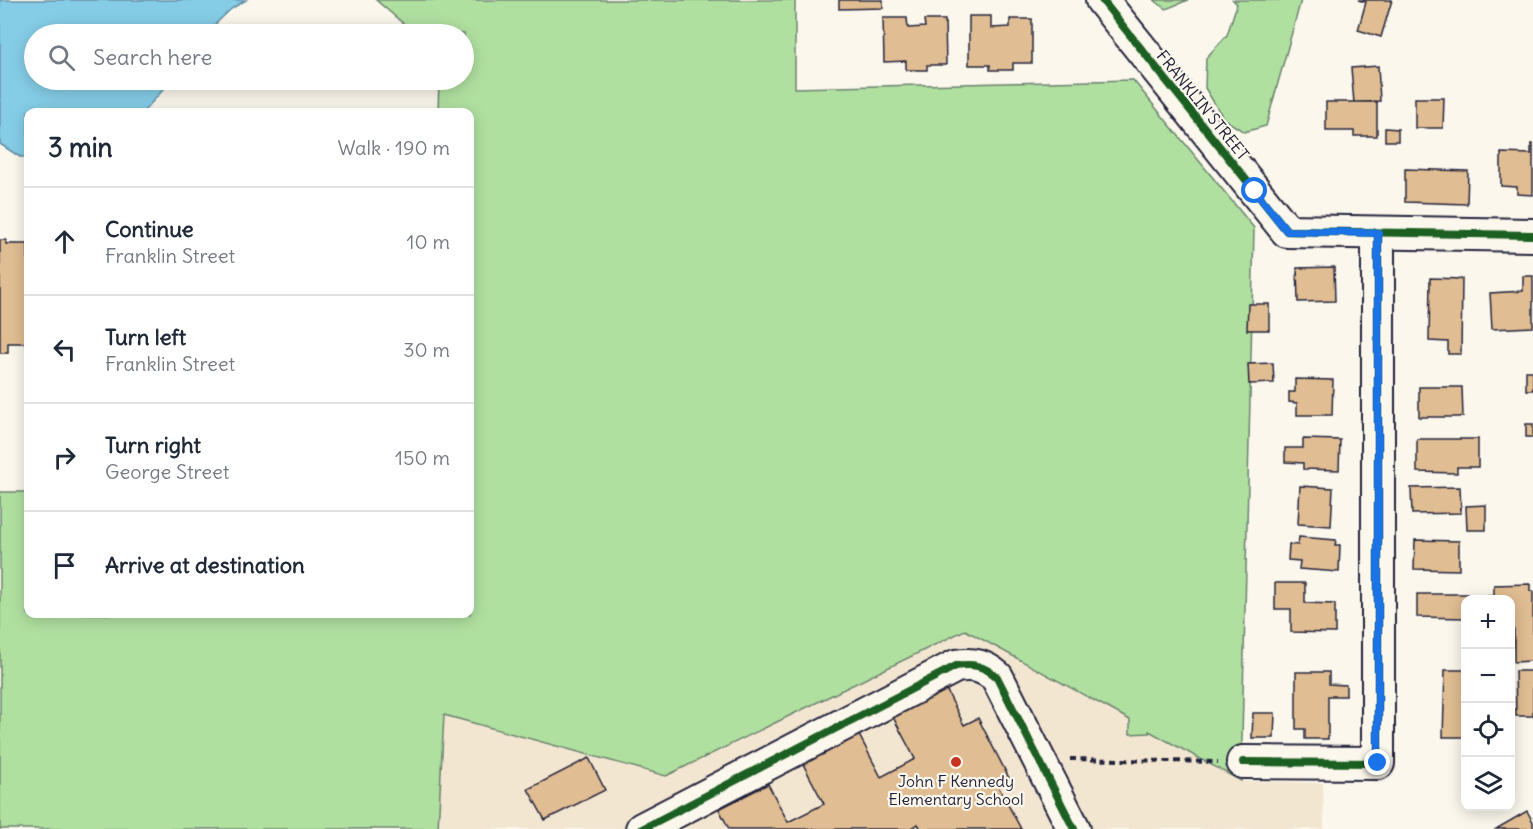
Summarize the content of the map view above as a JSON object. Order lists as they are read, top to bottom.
{
  "streets": {
    "street": ["FRANKLIN STREET"]
  },
  "places": ["John F Kennedy Elementary School"],
  "page": {
    "search": "Search here",
    "heading": ["3 min", "Walk · 190 m"],
    "list": [
      ["Continue", "Franklin Street", "10 m"],
      ["Turn left", "Franklin Street", "30 m"],
      ["Turn right", "George Street", "150 m"],
      "Arrive at destination"
    ],
    "map_buttons": ["+", "−"]
  }
}
